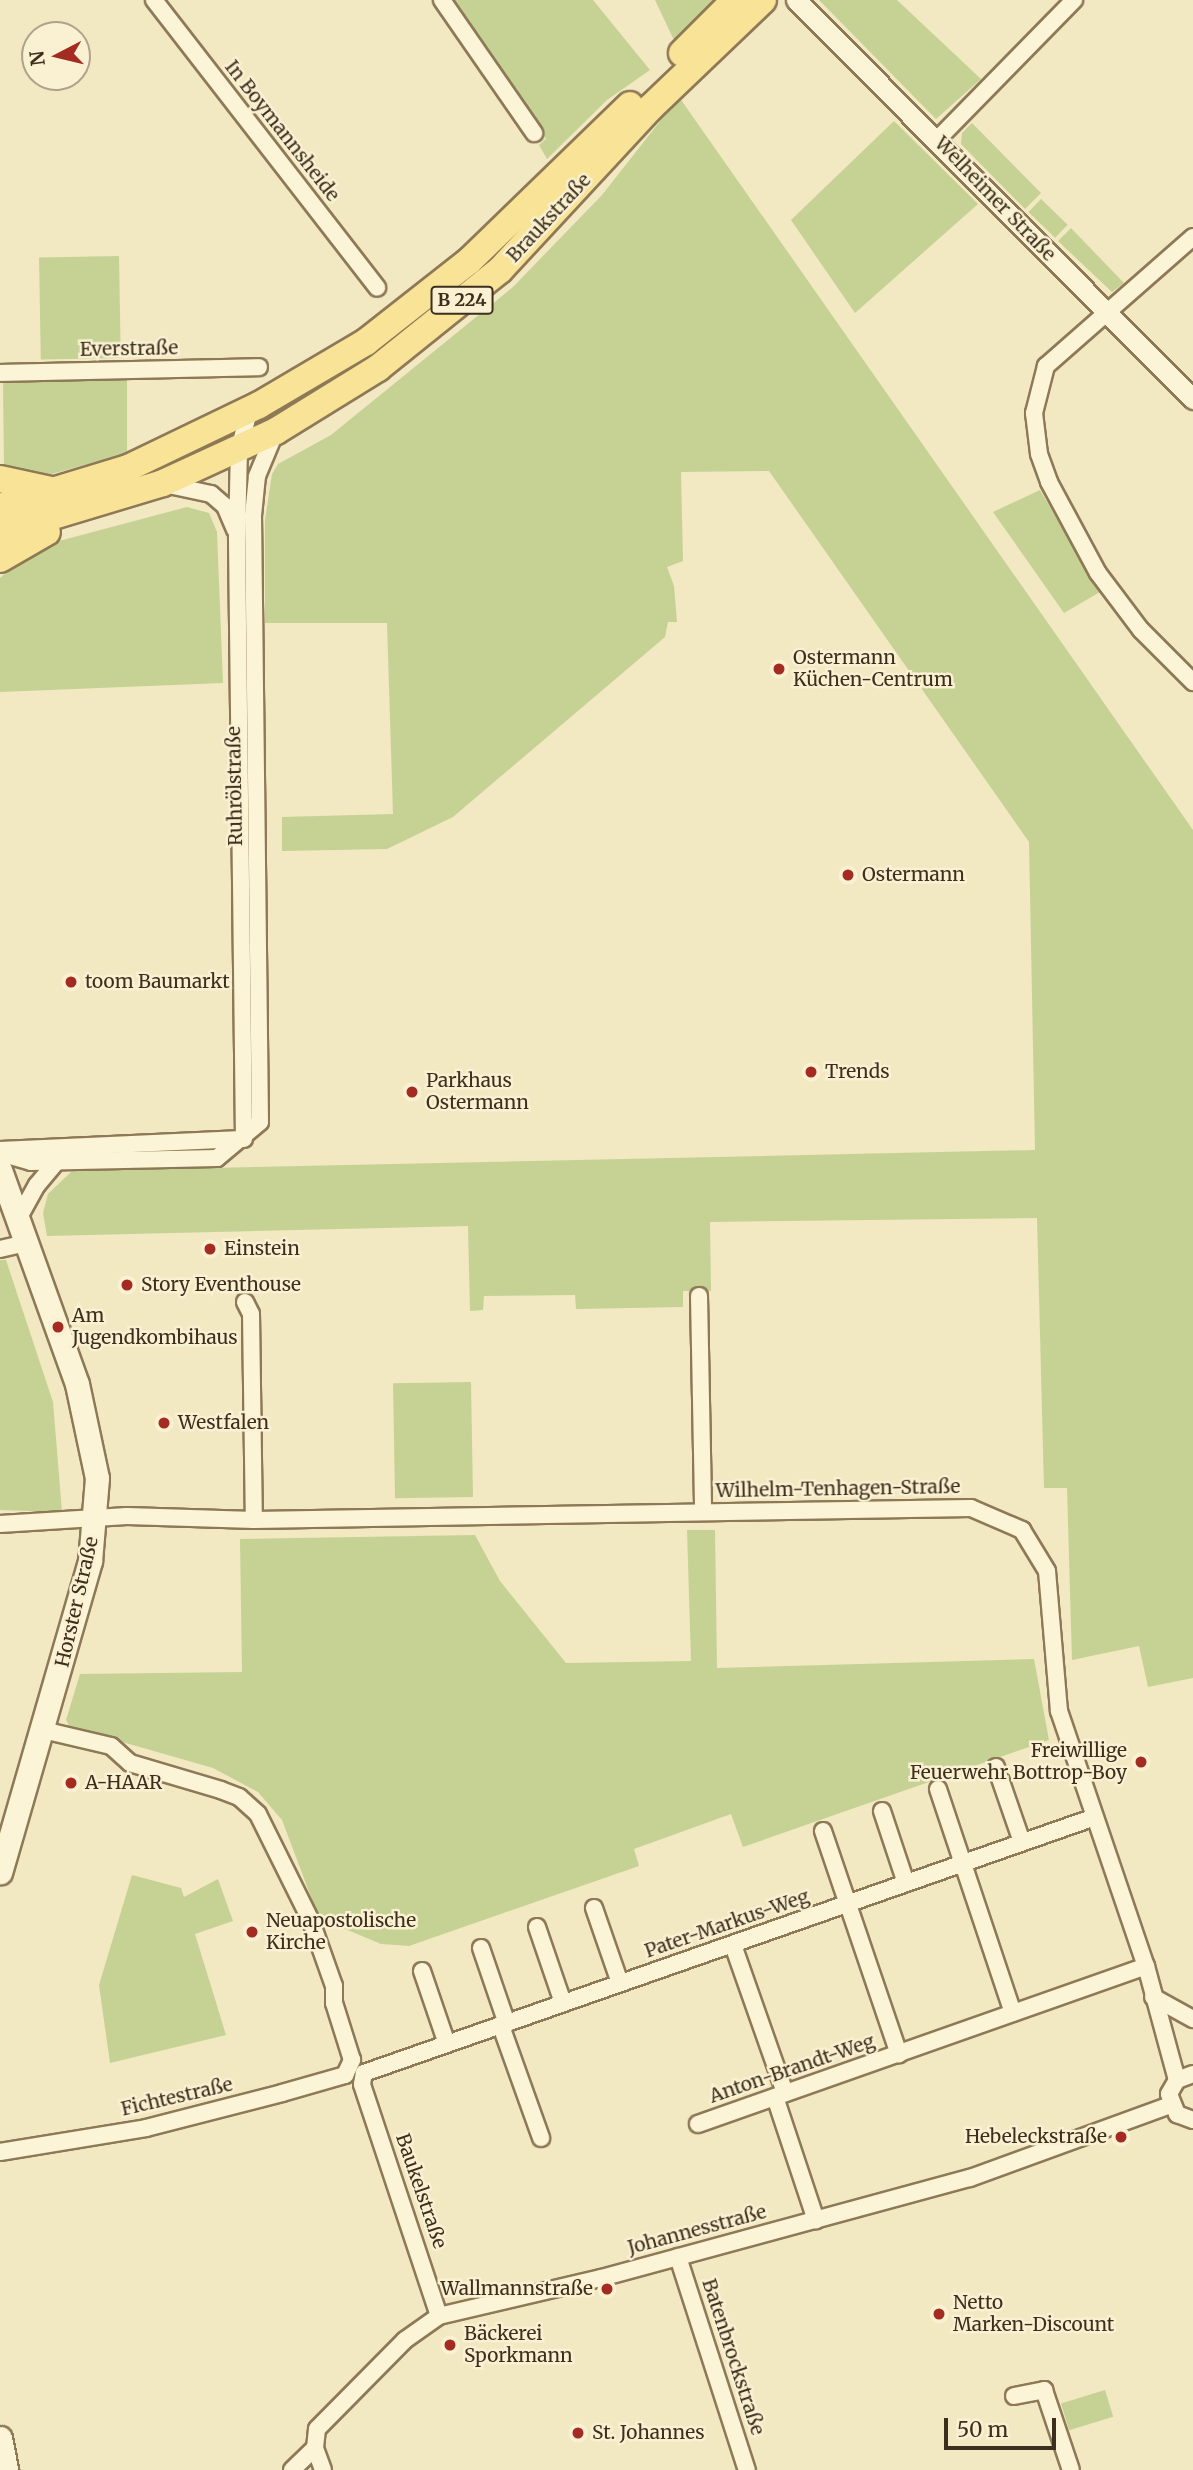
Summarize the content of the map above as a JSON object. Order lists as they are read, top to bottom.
{
  "streets": {
    "main road": ["Braukstraße", "B 224", "Horster Straße"],
    "street": [
      "In Boymannsheide",
      "Welheimer Straße",
      "Everstraße",
      "Ruhrölstraße",
      "Wilhelm-Tenhagen-Straße",
      "Pater-Markus-Weg",
      "Anton-Brandt-Weg",
      "Fichtestraße",
      "Baukelstraße",
      "Johannesstraße",
      "Batenbrockstraße"
    ]
  },
  "crossings": [
    ["Braukstraße", "Ruhrölstraße"],
    ["Wilhelm-Tenhagen-Straße", "Horster Straße"],
    ["Wilhelm-Tenhagen-Straße", "Pater-Markus-Weg"],
    ["Wilhelm-Tenhagen-Straße", "Anton-Brandt-Weg"],
    ["Horster Straße", "Fichtestraße"],
    ["Pater-Markus-Weg", "Anton-Brandt-Weg"],
    ["Pater-Markus-Weg", "Baukelstraße"],
    ["Baukelstraße", "Johannesstraße"],
    ["Johannesstraße", "Batenbrockstraße"]
  ],
  "places": [
    "Ostermann Küchen-Centrum",
    "Ostermann",
    "toom Baumarkt",
    "Trends",
    "Parkhaus Ostermann",
    "Einstein",
    "Story Eventhouse",
    "Am Jugendkombihaus",
    "Westfalen",
    "Freiwillige Feuerwehr Bottrop-Boy",
    "A-HAAR",
    "Neuapostolische Kirche",
    "Hebeleckstraße",
    "Wallmannstraße",
    "Netto Marken-Discount",
    "Bäckerei Sporkmann",
    "St. Johannes"
  ],
  "scale_bar": "50 m",
  "north": "left"
}
